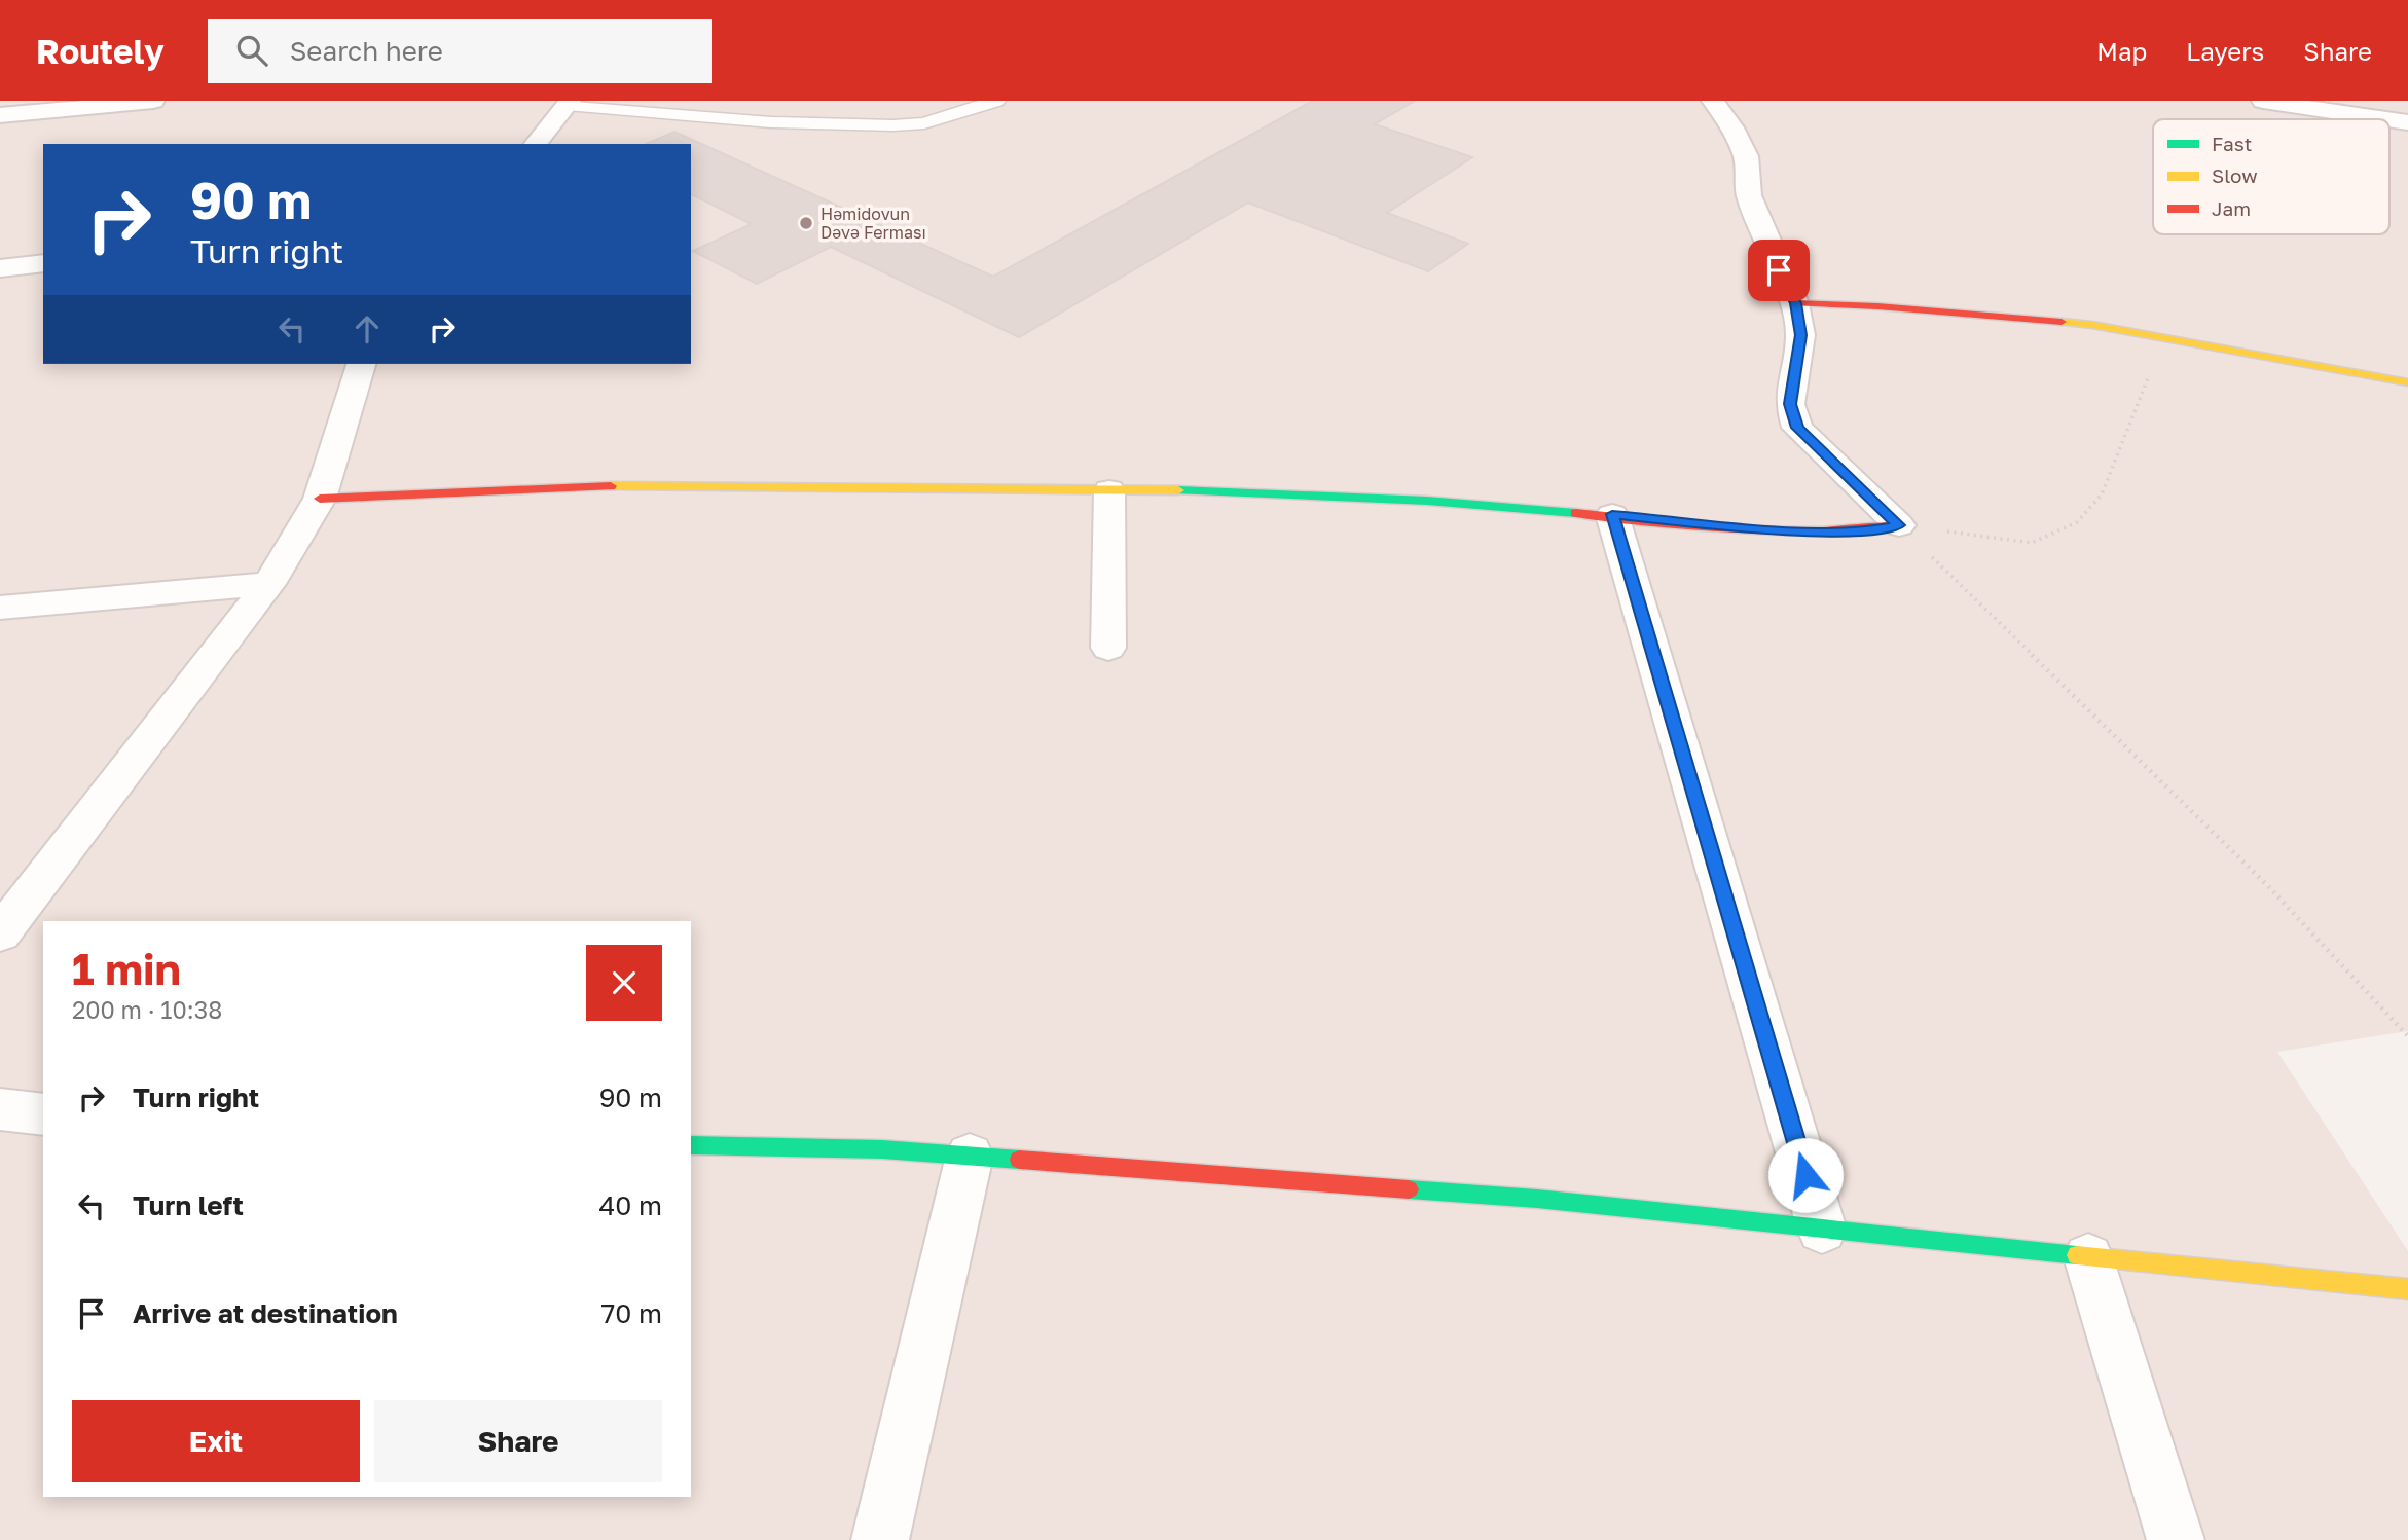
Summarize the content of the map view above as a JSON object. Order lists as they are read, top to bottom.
{
  "places": ["Həmidovun Dəvə Ferması"],
  "legend": ["Fast", "Slow", "Jam"],
  "page": {
    "header": "Routely",
    "search": "Search here",
    "nav": ["Map", "Layers", "Share"],
    "turn": ["90 m", "Turn right"],
    "heading": ["1 min", "200 m · 10:38"],
    "list": [
      {
        "name": "Turn right",
        "value": "90 m"
      },
      {
        "name": "Turn left",
        "value": "40 m"
      },
      {
        "name": "Arrive at destination",
        "value": "70 m"
      }
    ],
    "buttons": ["Exit", "Share"]
  }
}
